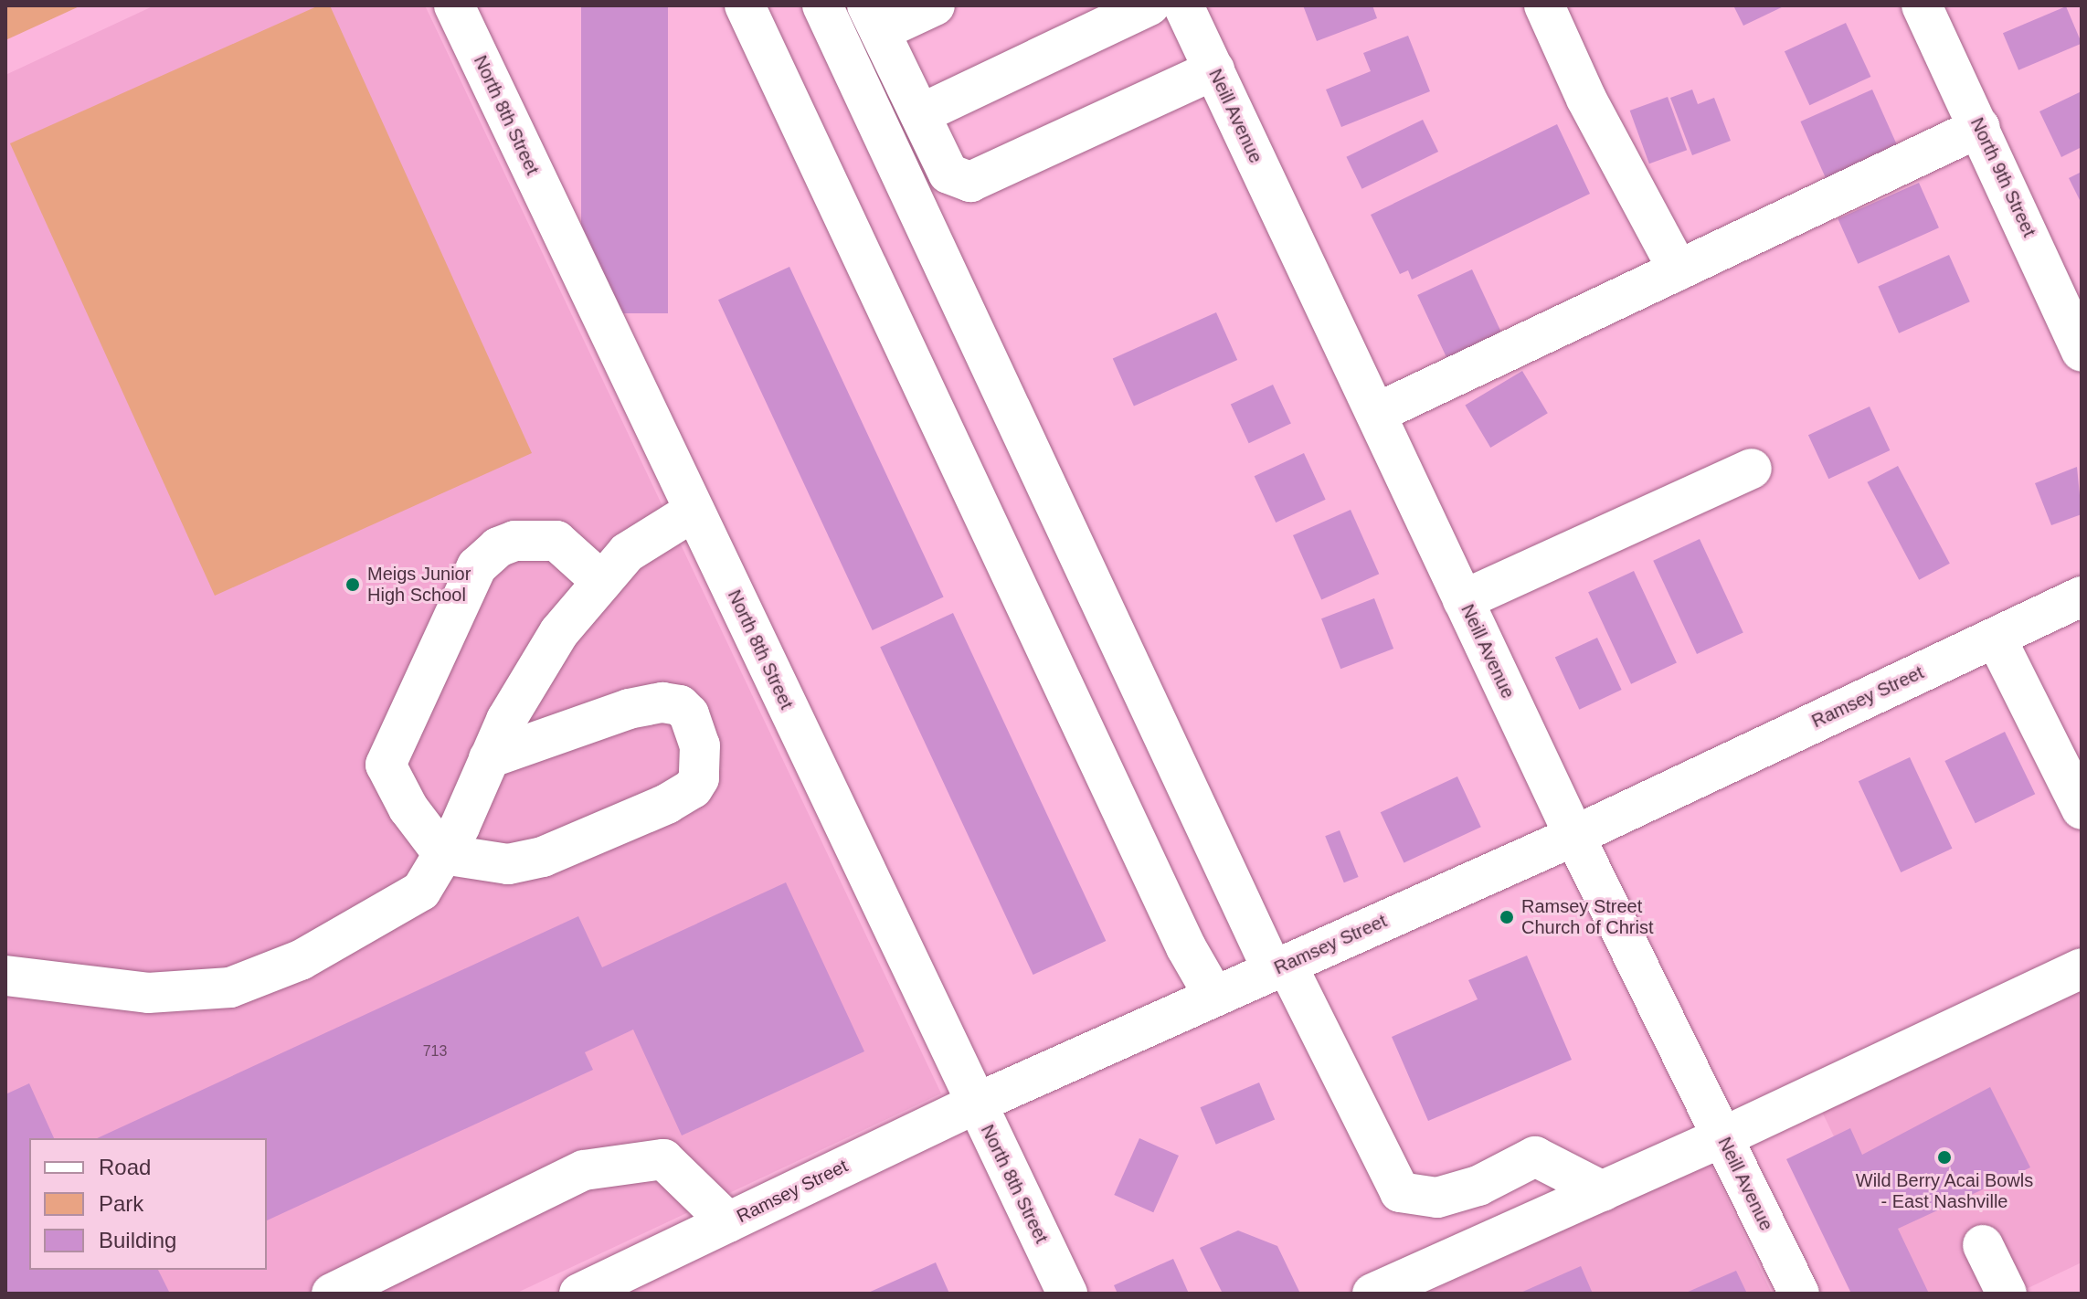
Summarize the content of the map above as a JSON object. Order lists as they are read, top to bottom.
{
  "streets": {
    "street": [
      "North 8th Street",
      "Neill Avenue",
      "North 9th Street",
      "Ramsey Street"
    ]
  },
  "crossings": [
    ["North 8th Street", "Ramsey Street"],
    ["Neill Avenue", "Ramsey Street"]
  ],
  "places": ["Meigs Junior High School", "Ramsey Street Church of Christ", "Wild Berry Acai Bowls - East Nashville"],
  "house_numbers": ["713"],
  "legend": ["Road", "Park", "Building"]
}
